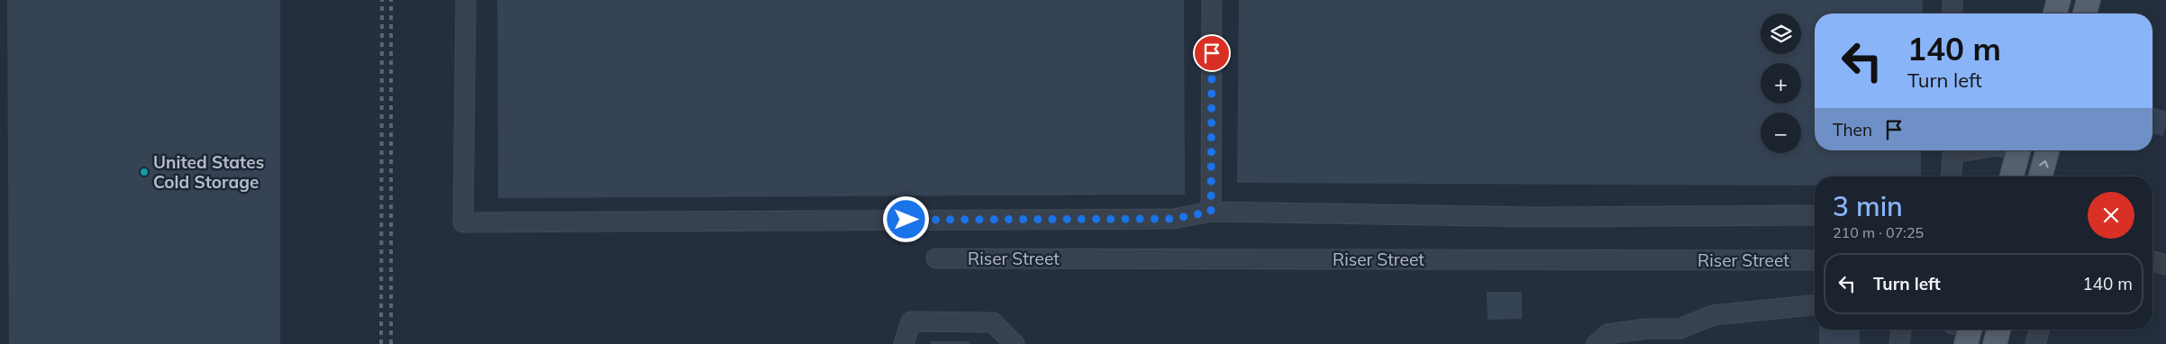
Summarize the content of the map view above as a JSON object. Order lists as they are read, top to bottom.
{
  "streets": {
    "street": ["Riser Street"]
  },
  "places": ["United States Cold Storage"],
  "page": {
    "map_buttons": ["+", "−"],
    "turn": ["140 m", "Turn left"],
    "then": "Then",
    "heading": ["3 min", "210 m · 07:25"],
    "list": [
      {
        "name": "Turn left",
        "value": "140 m"
      }
    ]
  }
}
